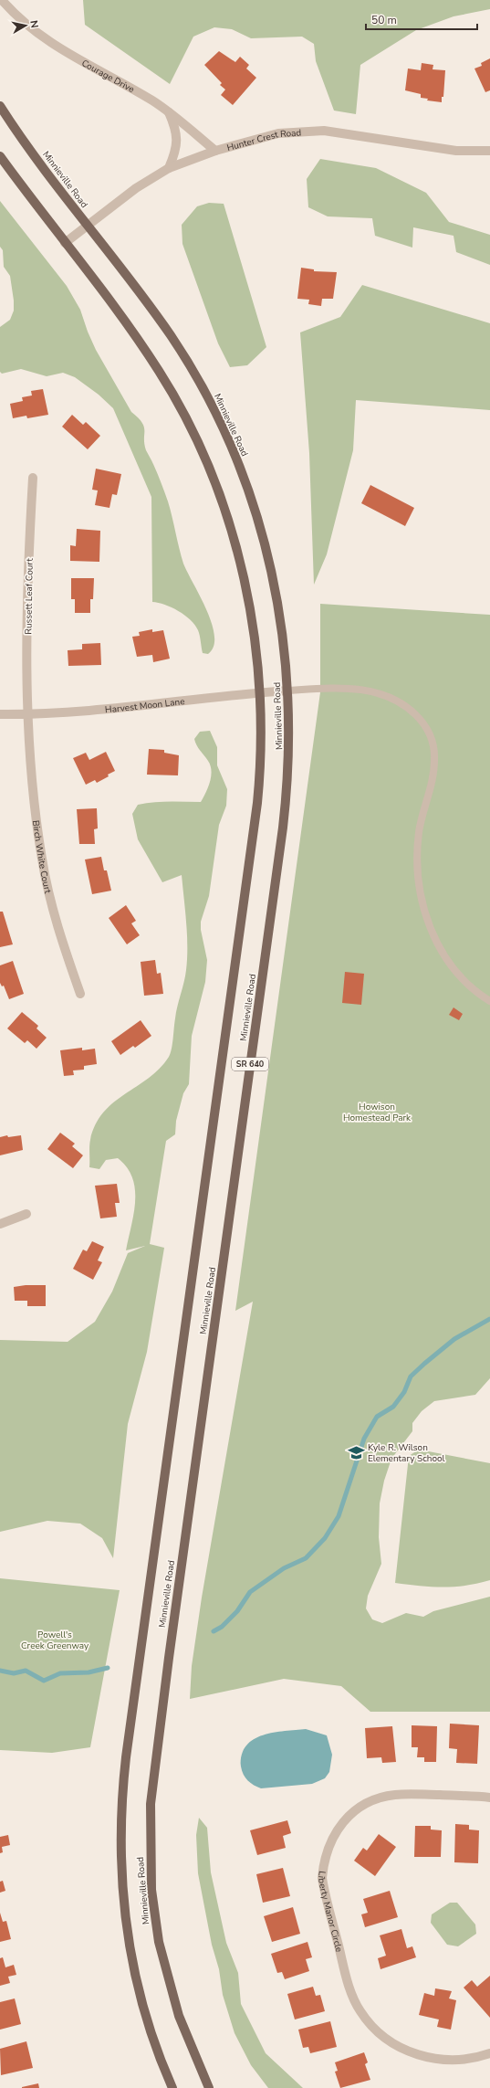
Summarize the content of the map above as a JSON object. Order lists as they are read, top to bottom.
{
  "streets": {
    "main road": ["Minnieville Road", "SR 640"],
    "street": [
      "Courage Drive",
      "Hunter Crest Road",
      "Russett Leaf Court",
      "Harvest Moon Lane",
      "Birch White Court",
      "Liberty Manor Circle"
    ]
  },
  "crossings": [
    ["Courage Drive", "Hunter Crest Road"],
    ["Hunter Crest Road", "Minnieville Road"],
    ["Minnieville Road", "Harvest Moon Lane"],
    ["Russett Leaf Court", "Harvest Moon Lane"],
    ["Russett Leaf Court", "Birch White Court"],
    ["Harvest Moon Lane", "Birch White Court"]
  ],
  "parks": ["Howison Homestead Park", "Powell's Creek Greenway"],
  "places": {
    "school or university": ["Kyle R. Wilson Elementary School"]
  },
  "scale_bar": "50 m",
  "north": "right"
}
